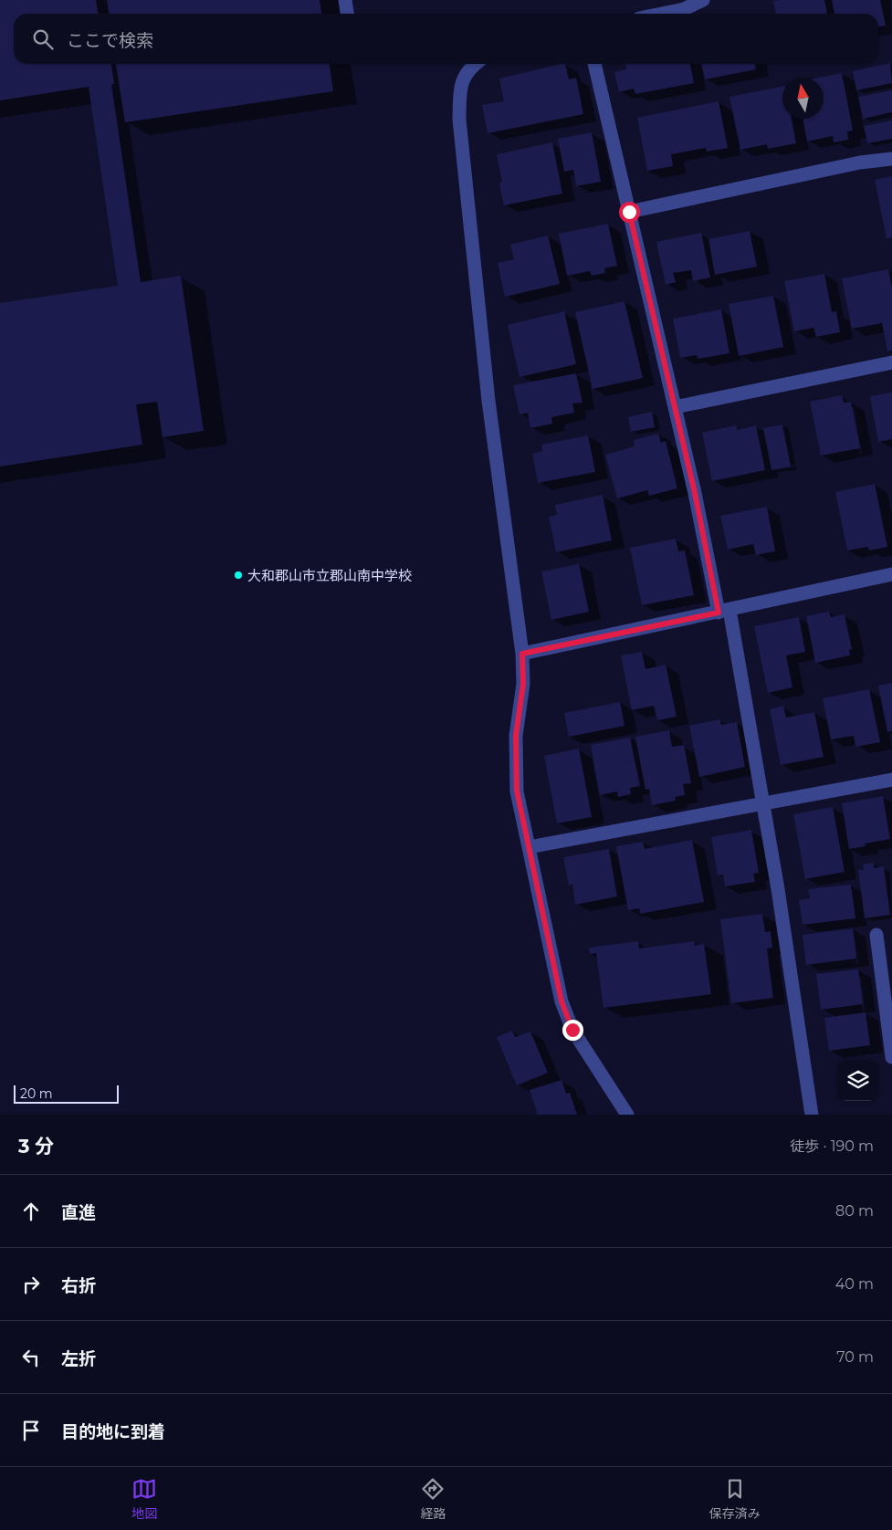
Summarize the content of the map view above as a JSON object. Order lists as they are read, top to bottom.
{
  "places": ["大和郡山市立郡山南中学校"],
  "scale_bar": "20 m",
  "north": "top",
  "page": {
    "search": "ここで検索",
    "scale": "20 m",
    "heading": ["3 分", "徒歩 · 190 m"],
    "list": [
      ["直進", "80 m"],
      ["右折", "40 m"],
      ["左折", "70 m"],
      "目的地に到着"
    ],
    "nav": ["地図", "経路", "保存済み"]
  }
}
